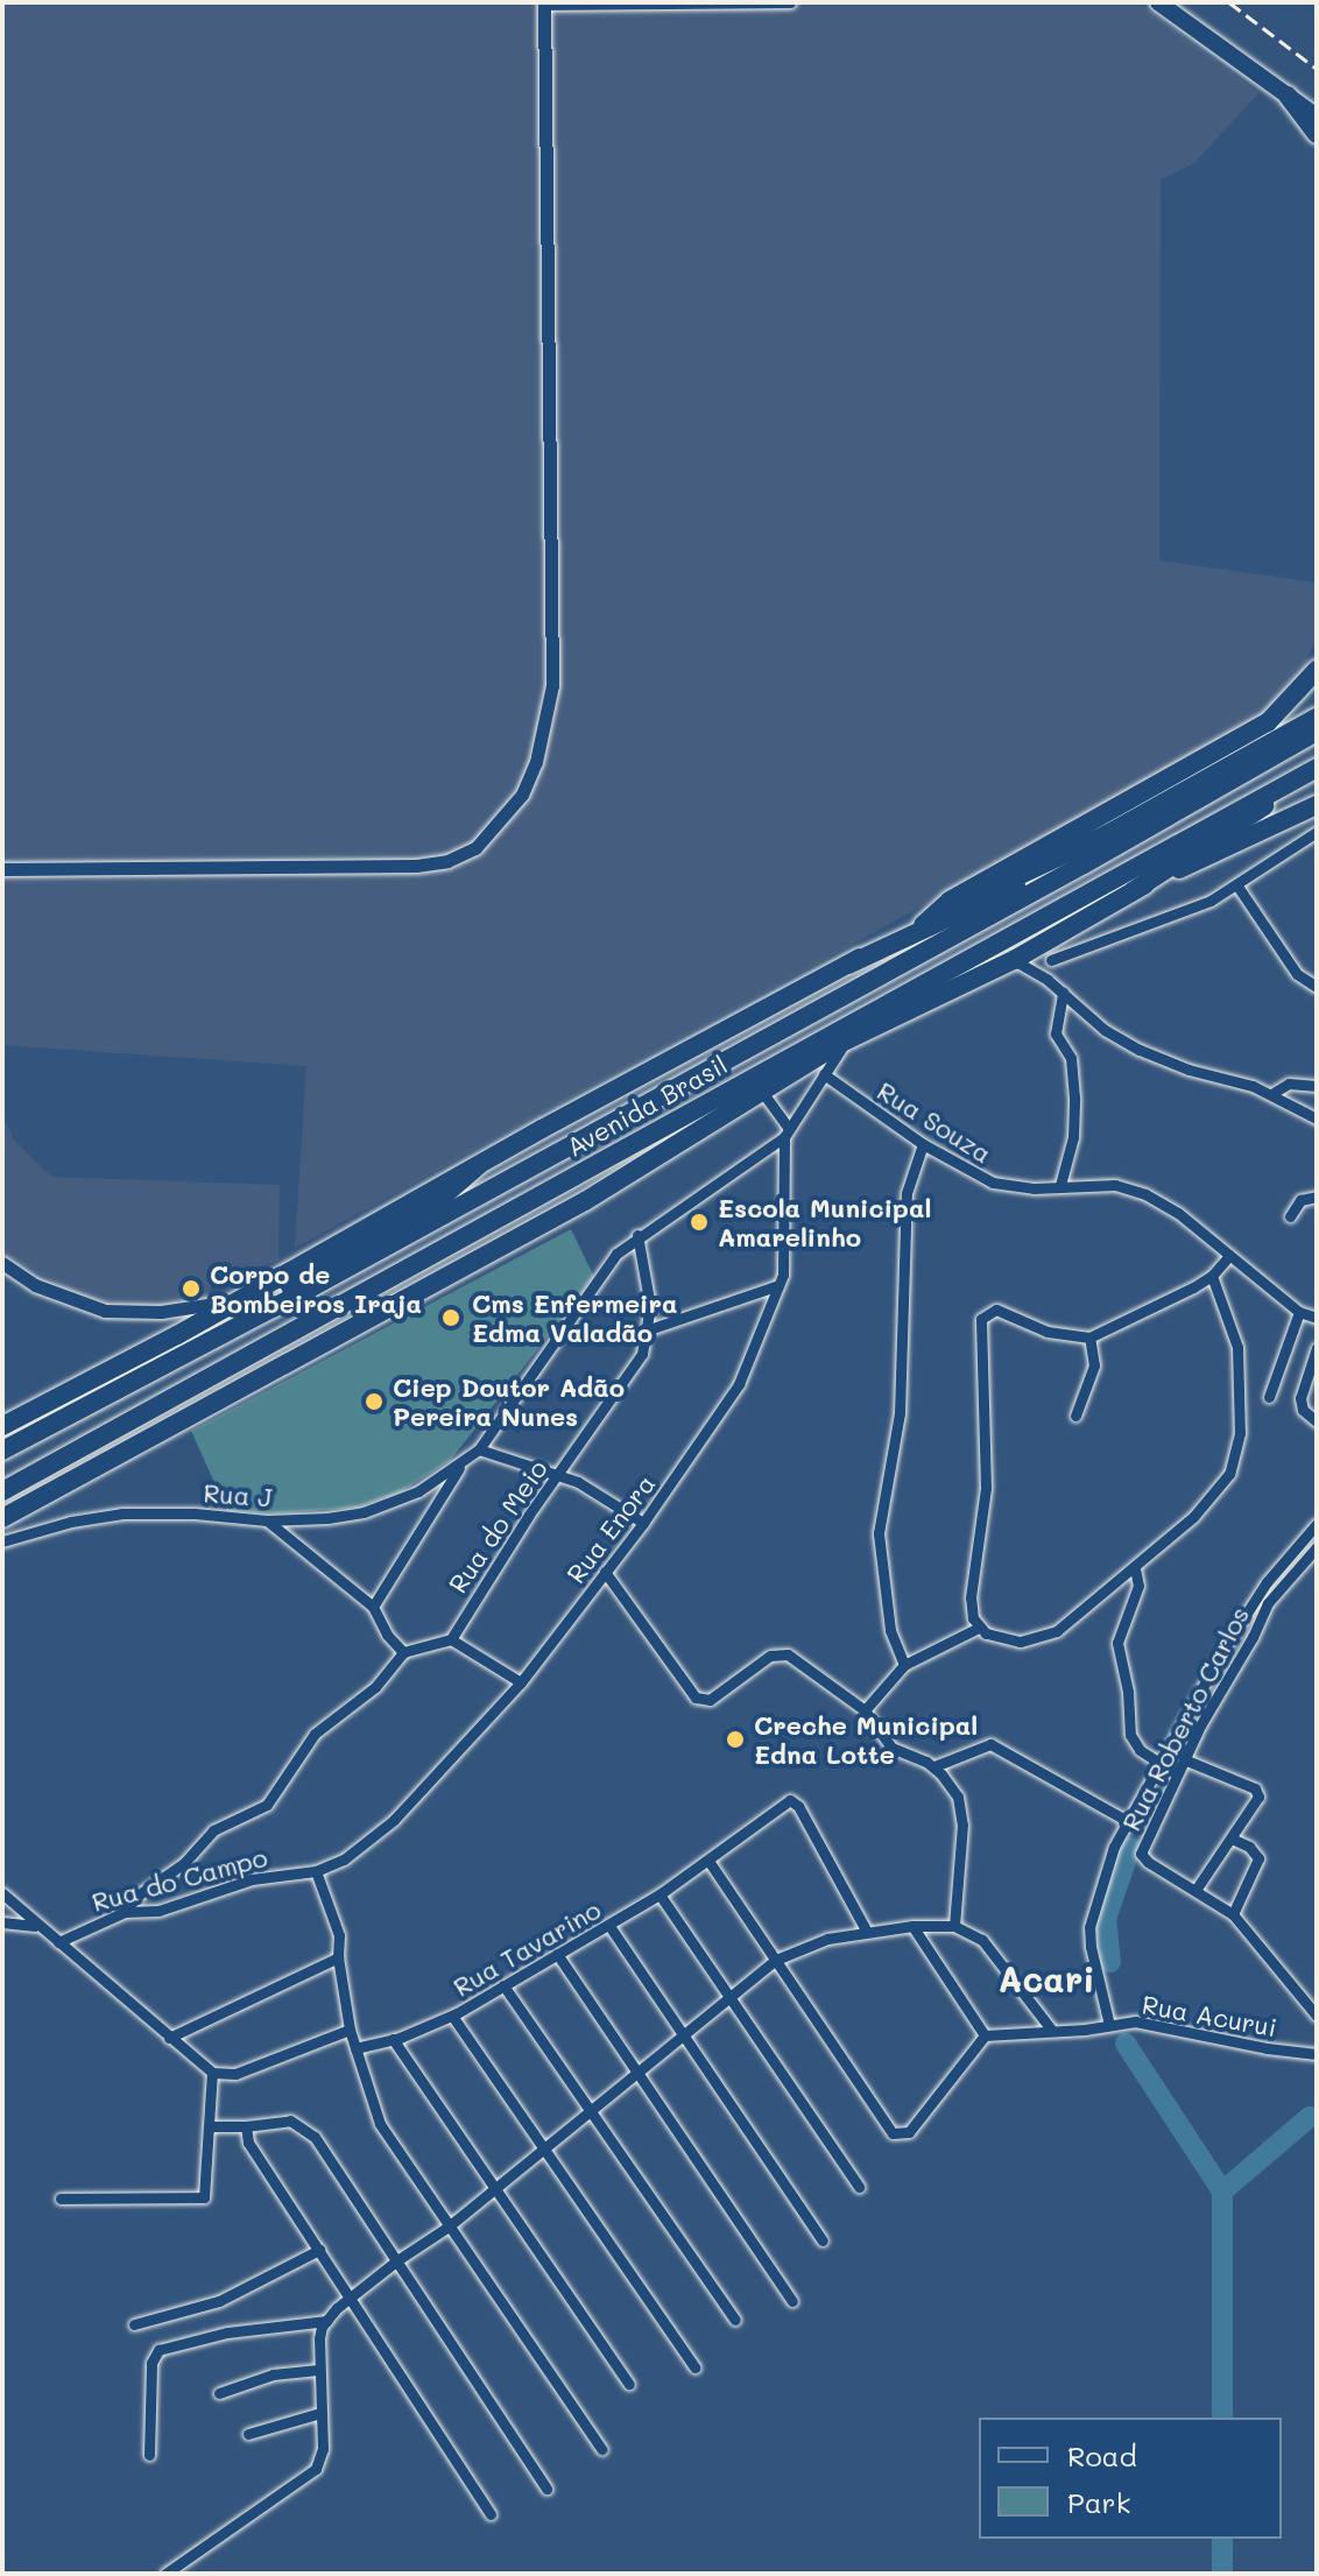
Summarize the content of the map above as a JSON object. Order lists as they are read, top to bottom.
{
  "streets": {
    "highway": ["Avenida Brasil"],
    "street": [
      "Rua Souza",
      "Rua J",
      "Rua do Meio",
      "Rua Enora",
      "Rua Roberto Carlos",
      "Rua do Campo",
      "Rua Tavarino",
      "Rua Acurui"
    ]
  },
  "crossings": [
    ["Rua J", "Rua do Meio"],
    ["Rua J", "Rua Enora"],
    ["Rua Enora", "Rua do Campo"]
  ],
  "districts": ["Acari"],
  "places": [
    "Escola Municipal Amarelinho",
    "Corpo de Bombeiros Iraja",
    "Cms Enfermeira Edma Valadão",
    "Ciep Doutor Adão Pereira Nunes",
    "Creche Municipal Edna Lotte"
  ],
  "legend": ["Road", "Park"]
}
